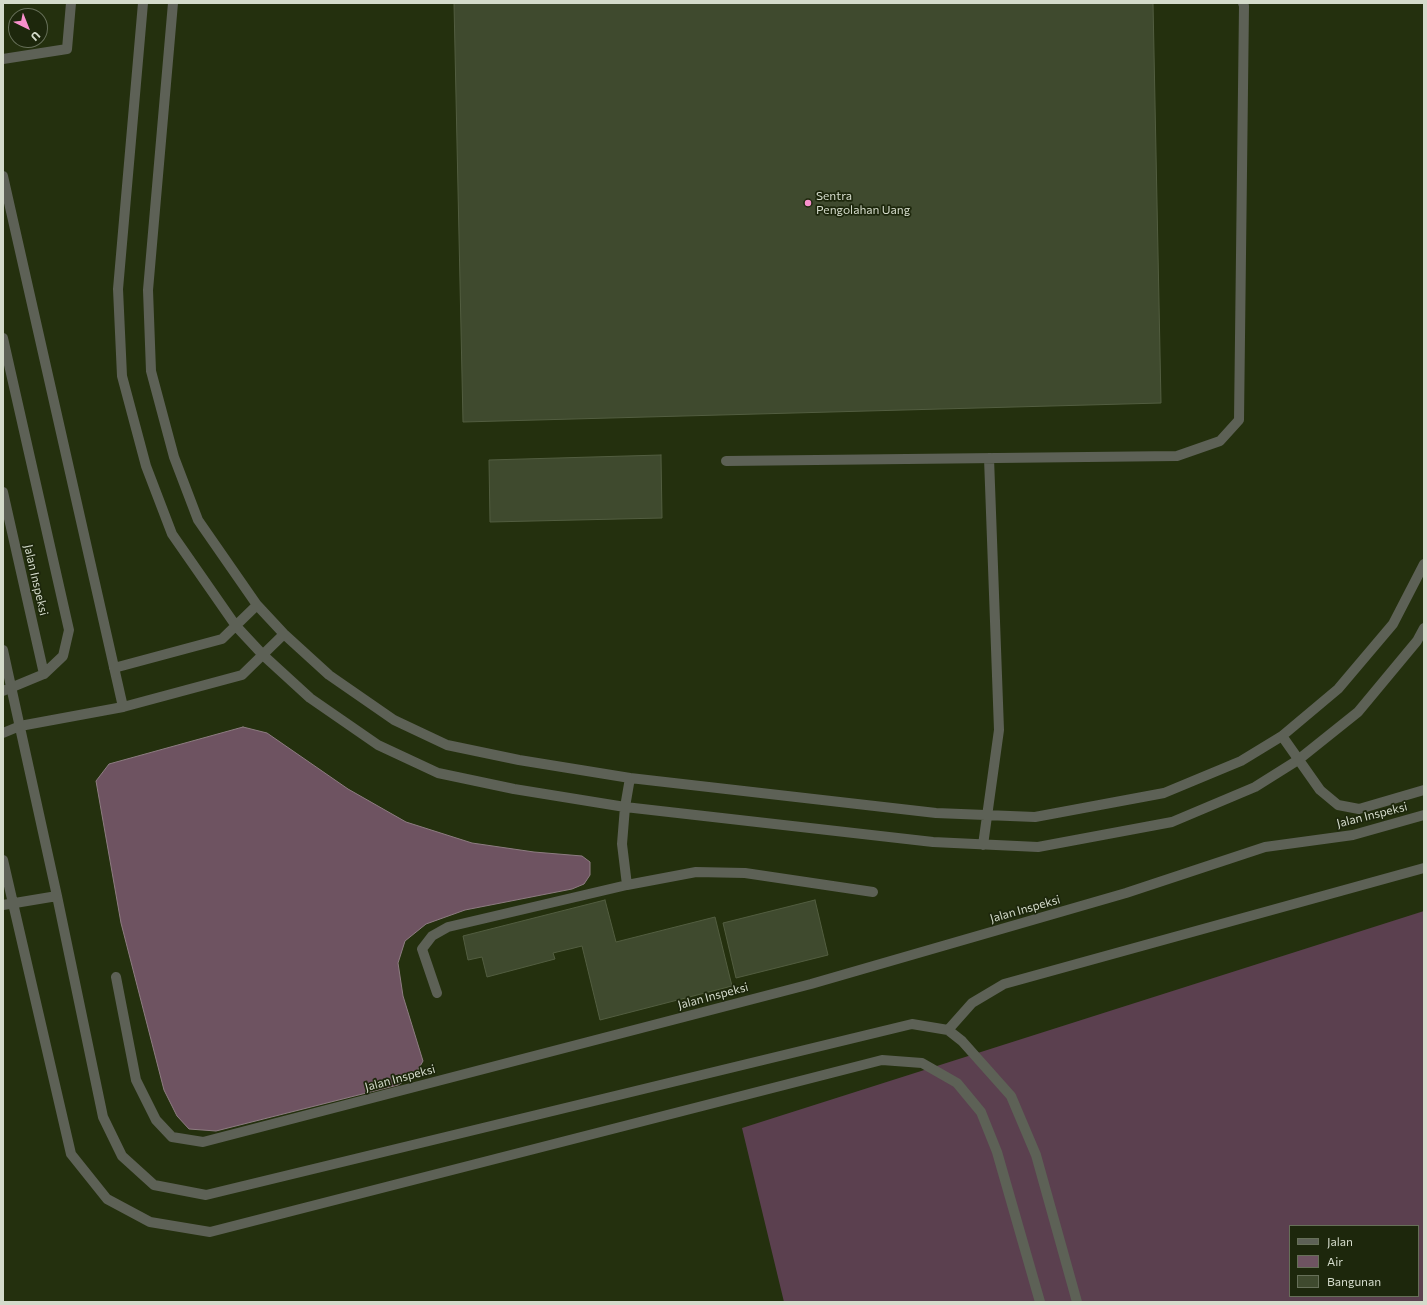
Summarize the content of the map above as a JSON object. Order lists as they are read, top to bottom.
{
  "streets": {
    "lane": ["Jalan Inspeksi"]
  },
  "places": ["Sentra Pengolahan Uang"],
  "legend": ["Jalan", "Air", "Bangunan"],
  "north": "bottom right"
}
